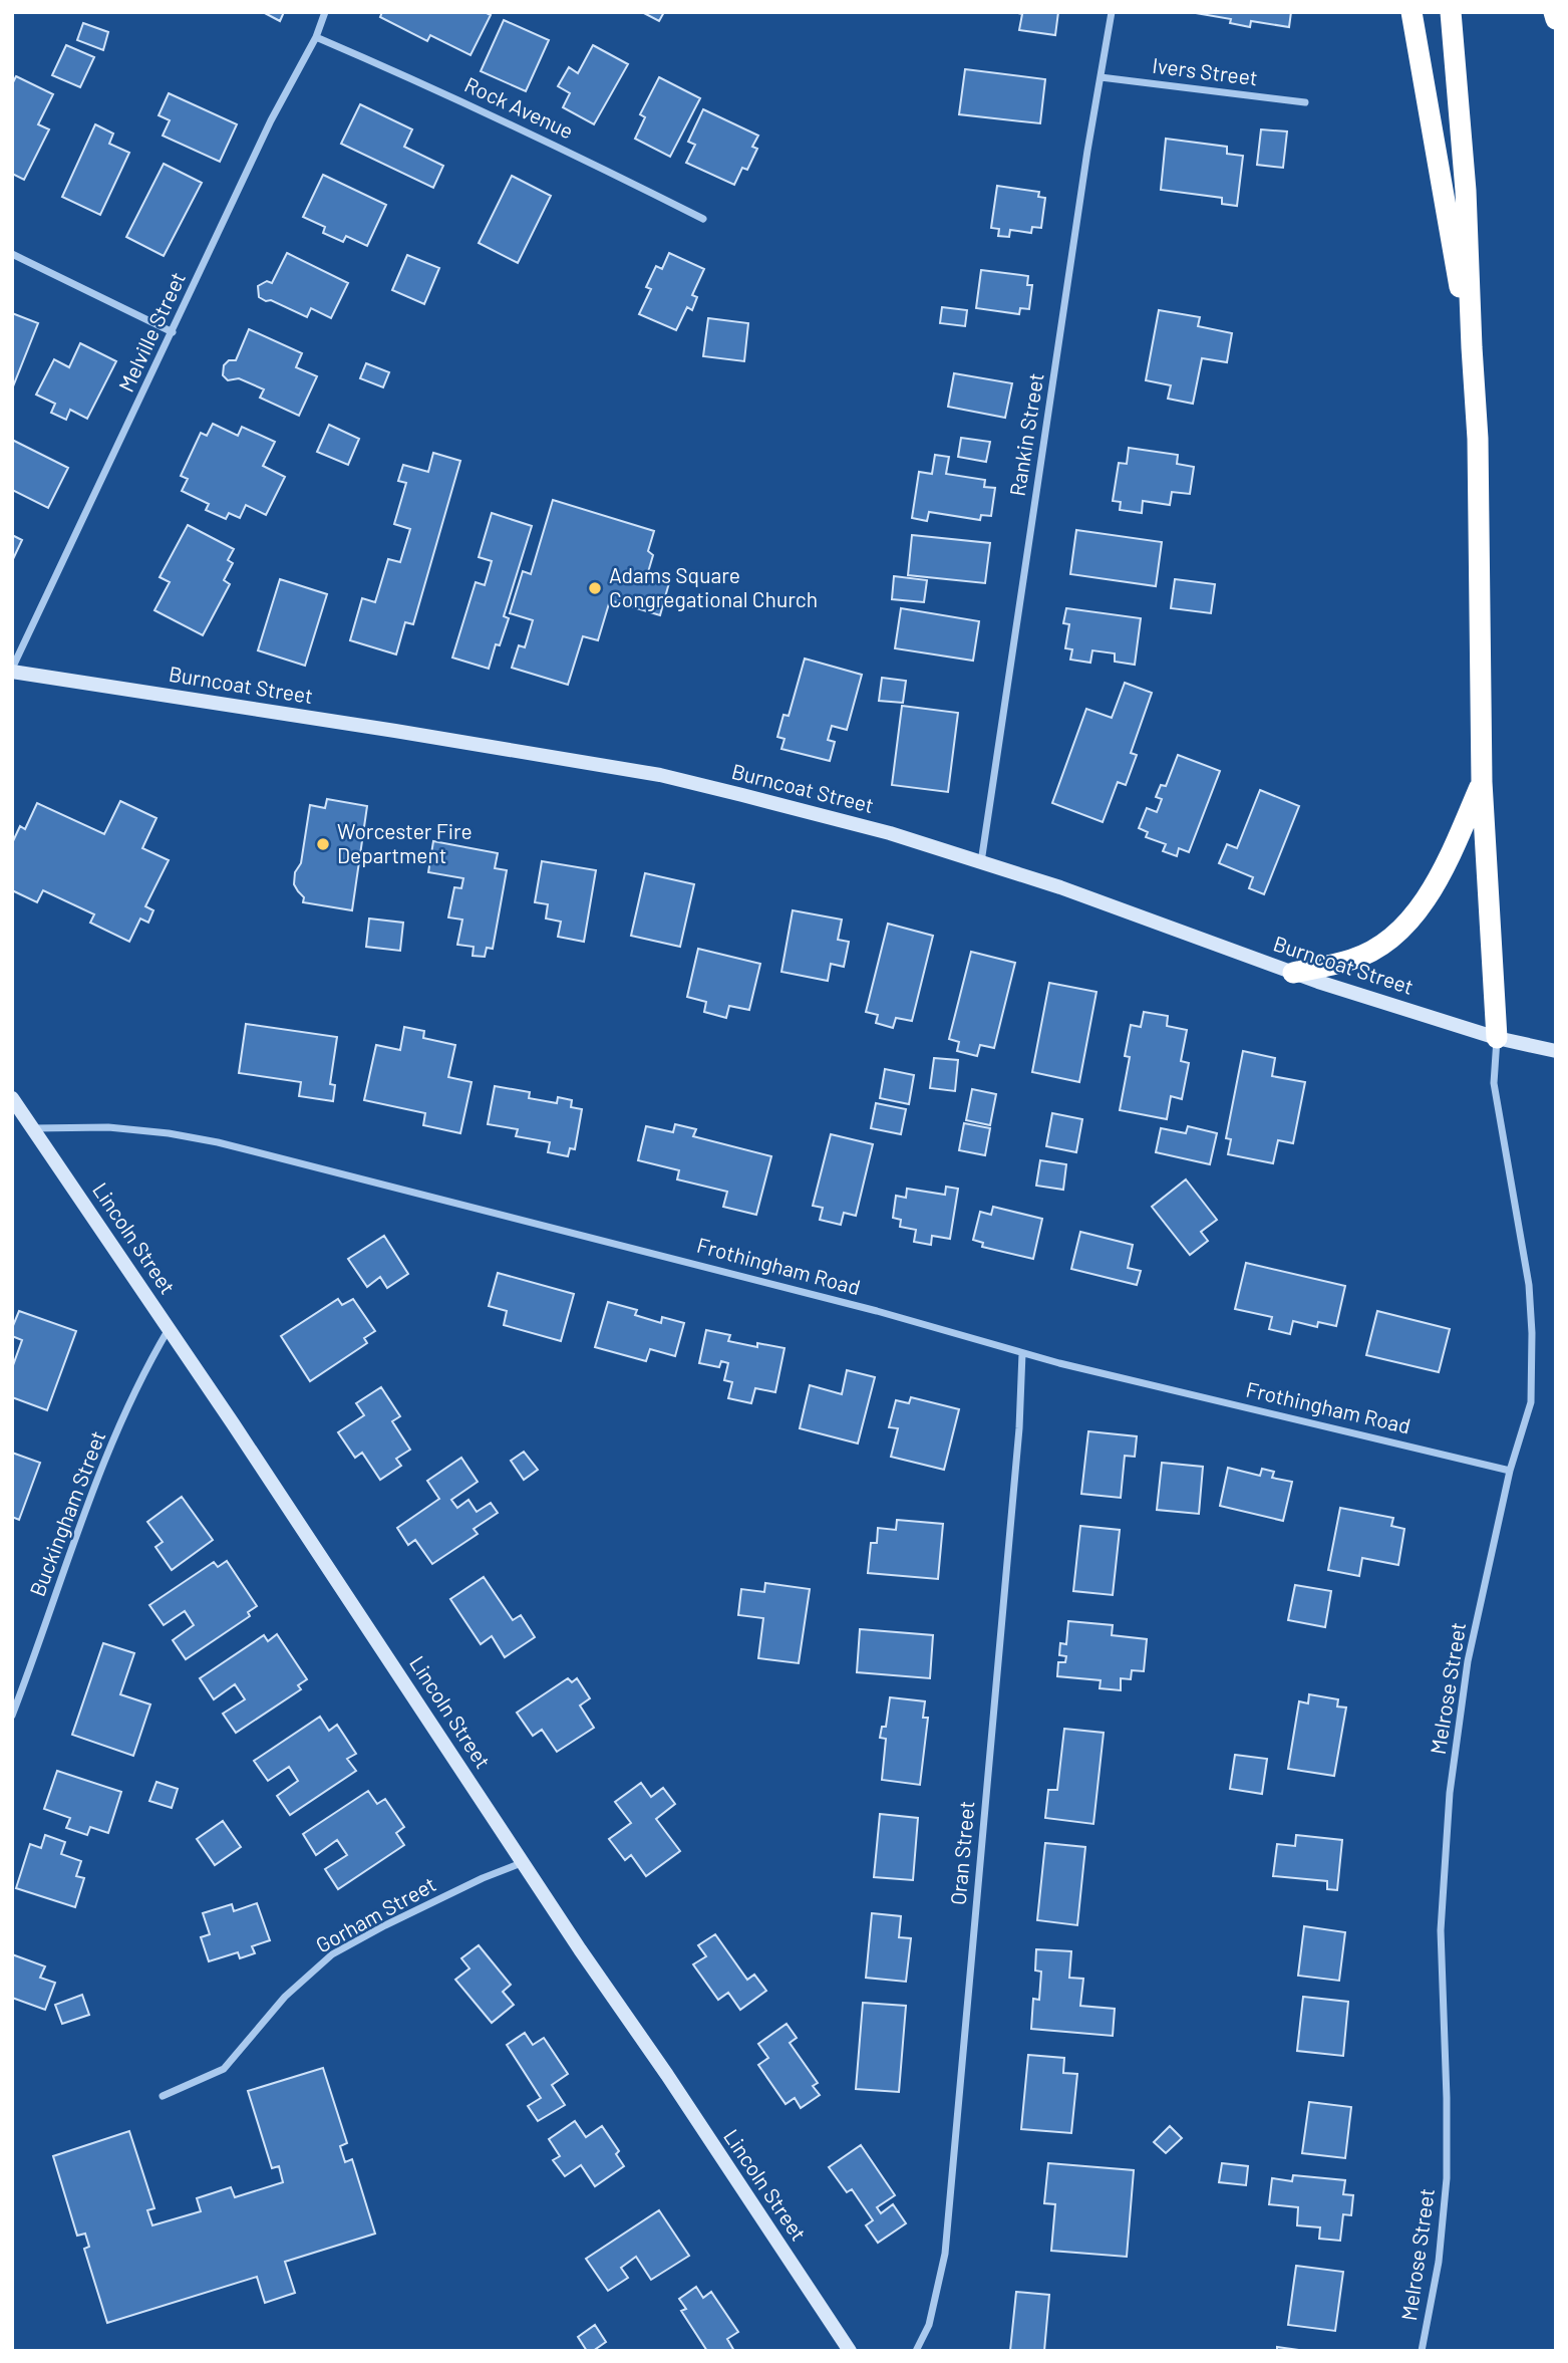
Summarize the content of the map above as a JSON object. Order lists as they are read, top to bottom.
{
  "streets": {
    "main road": ["Burncoat Street", "Lincoln Street"],
    "street": [
      "Ivers Street",
      "Rock Avenue",
      "Melville Street",
      "Rankin Street",
      "Frothingham Road",
      "Buckingham Street",
      "Melrose Street",
      "Oran Street",
      "Gorham Street"
    ]
  },
  "crossings": [
    ["Ivers Street", "Rankin Street"],
    ["Rock Avenue", "Melville Street"],
    ["Melville Street", "Burncoat Street"],
    ["Rankin Street", "Burncoat Street"],
    ["Burncoat Street", "Melrose Street"],
    ["Lincoln Street", "Frothingham Road"],
    ["Lincoln Street", "Buckingham Street"],
    ["Lincoln Street", "Gorham Street"],
    ["Frothingham Road", "Melrose Street"],
    ["Frothingham Road", "Oran Street"]
  ],
  "places": ["Adams Square Congregational Church", "Worcester Fire Department"]
}
